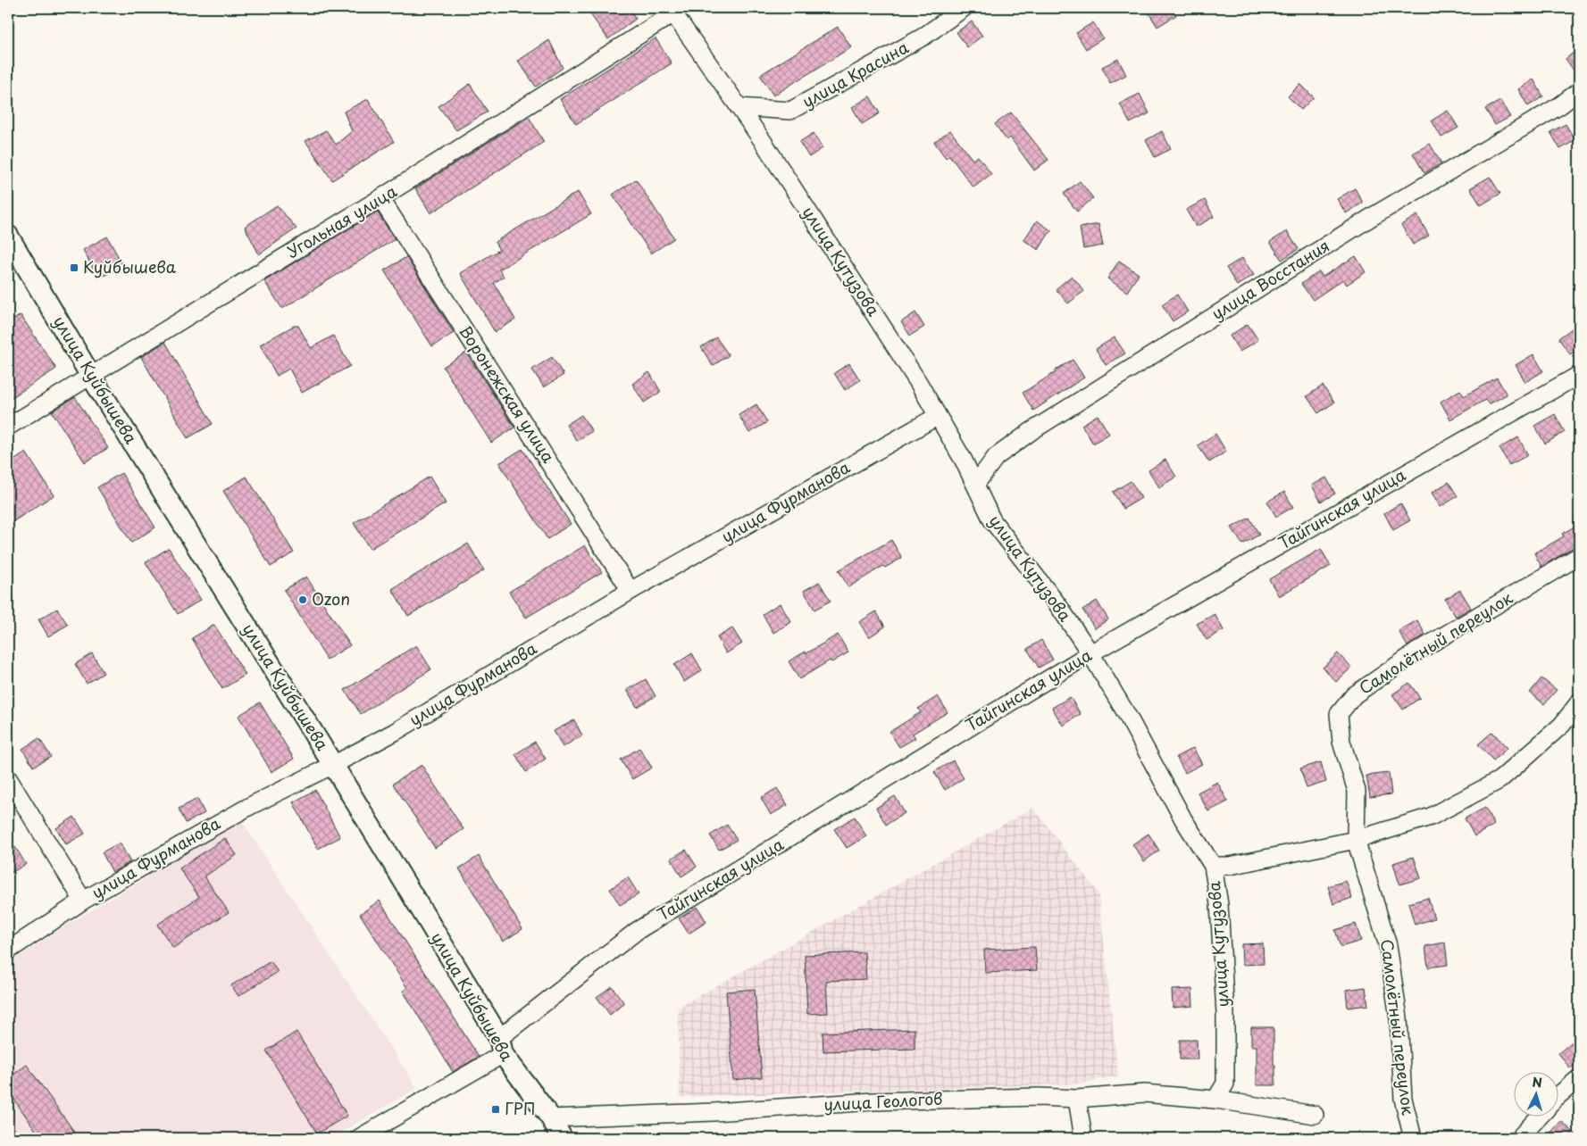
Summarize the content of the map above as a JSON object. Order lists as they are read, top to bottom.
{
  "streets": {
    "street": [
      "улица Красина",
      "Угольная улица",
      "улица Кутузова",
      "улица Восстания",
      "улица Куйбышева",
      "Воронежская улица",
      "улица Фурманова",
      "Тайгинская улица",
      "Самолётный переулок",
      "улица Геологов"
    ]
  },
  "crossings": [
    ["улица Красина", "улица Кутузова"],
    ["Угольная улица", "улица Кутузова"],
    ["Угольная улица", "улица Куйбышева"],
    ["Угольная улица", "Воронежская улица"],
    ["улица Кутузова", "улица Восстания"],
    ["улица Кутузова", "улица Фурманова"],
    ["улица Кутузова", "Тайгинская улица"],
    ["улица Кутузова", "улица Геологов"],
    ["улица Куйбышева", "улица Фурманова"],
    ["улица Куйбышева", "Тайгинская улица"],
    ["улица Куйбышева", "улица Геологов"],
    ["Воронежская улица", "улица Фурманова"]
  ],
  "places": {
    "transit": ["Куйбышева", "ГРП"],
    "other": ["Ozon"]
  },
  "north": "top"
}
